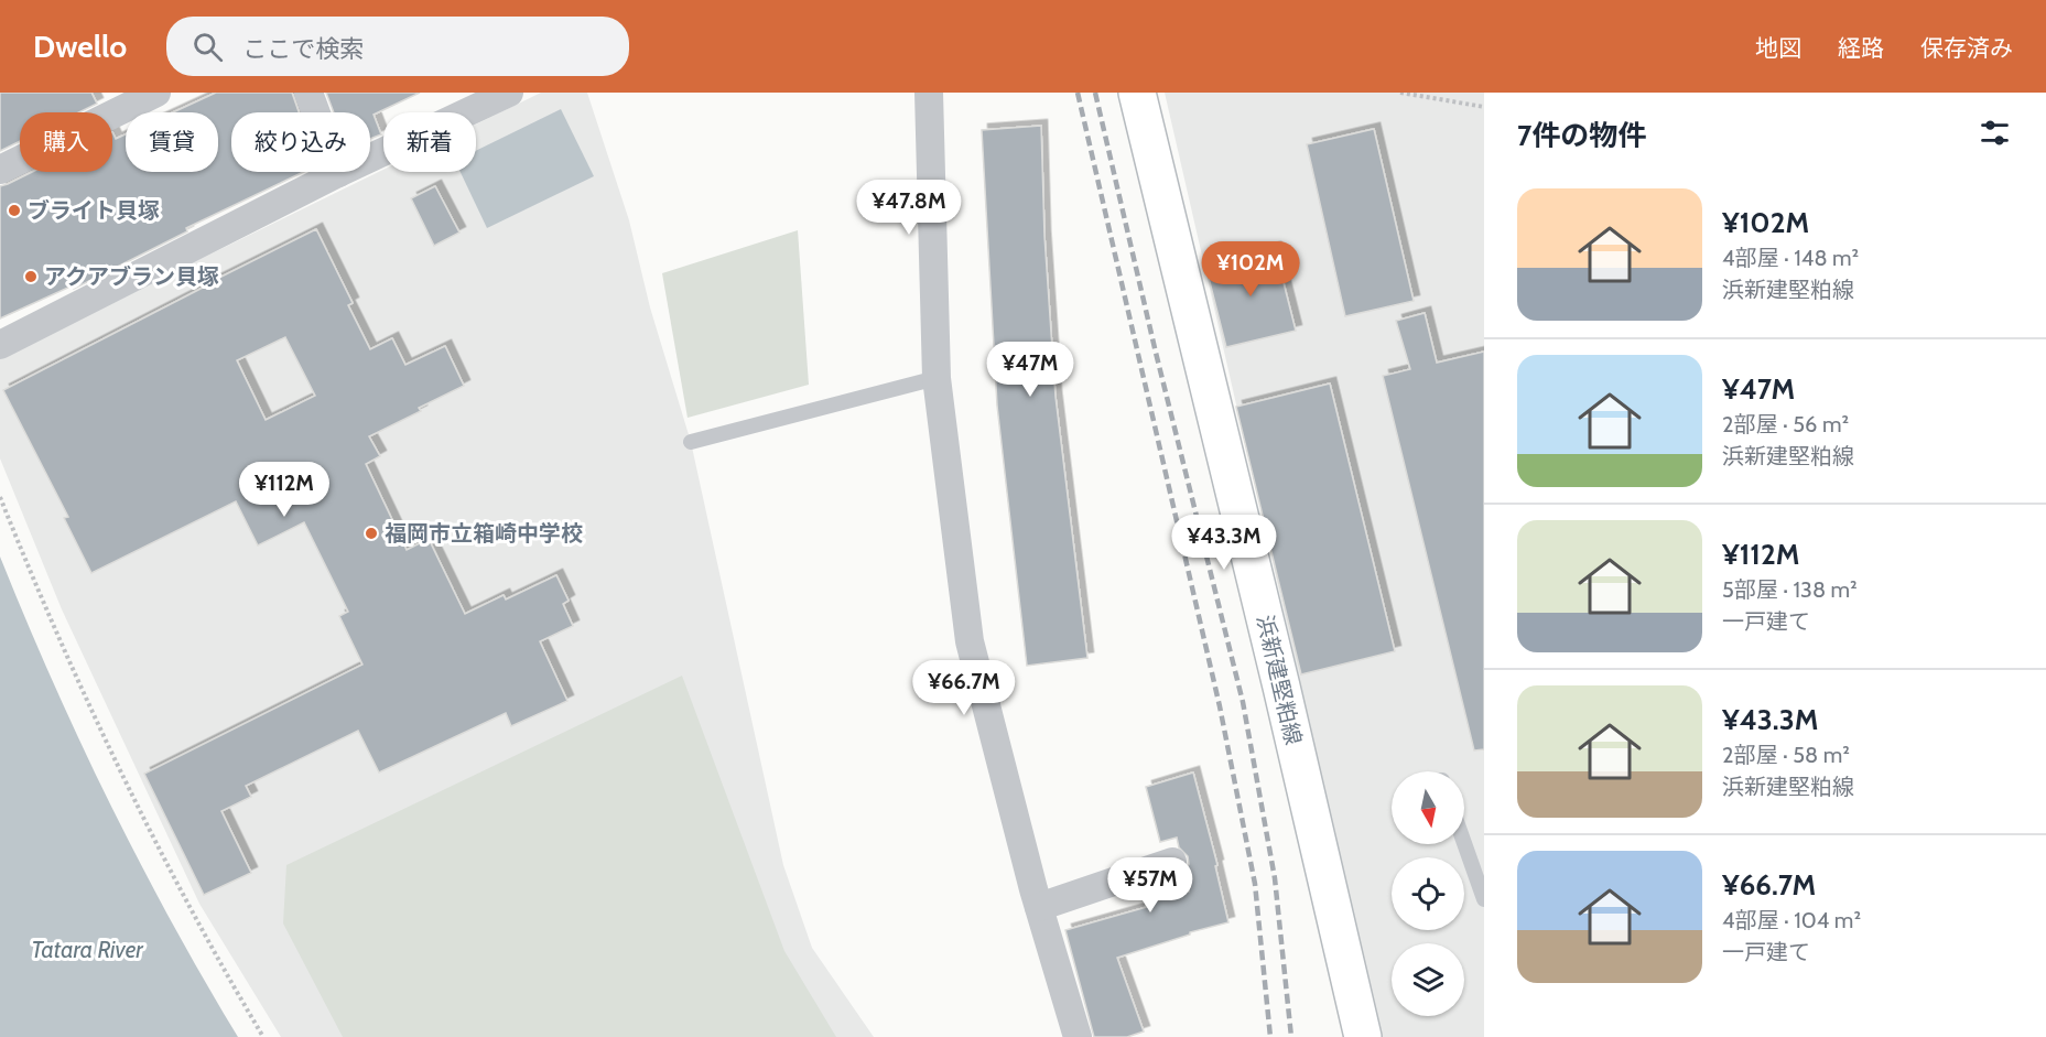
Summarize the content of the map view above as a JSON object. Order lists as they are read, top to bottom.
{
  "streets": {
    "main road": ["浜新建堅粕線"]
  },
  "water": ["Tatara River"],
  "places": ["ブライト貝塚", "アクアブラン貝塚", "福岡市立箱崎中学校"],
  "north": "bottom",
  "page": {
    "header": "Dwello",
    "search": "ここで検索",
    "nav": ["地図", "経路", "保存済み"],
    "heading": "7件の物件",
    "chip": [
      "購入",
      "賃貸",
      "絞り込み",
      "新着"
    ],
    "list": [
      {
        "name": "¥102M",
        "note": "4部屋 · 148 m² · 浜新建堅粕線"
      },
      {
        "name": "¥47M",
        "note": "2部屋 · 56 m² · 浜新建堅粕線"
      },
      {
        "name": "¥112M",
        "note": "5部屋 · 138 m² · 一戸建て"
      },
      {
        "name": "¥43.3M",
        "note": "2部屋 · 58 m² · 浜新建堅粕線"
      },
      {
        "name": "¥66.7M",
        "note": "4部屋 · 104 m² · 一戸建て"
      }
    ],
    "price": [
      "¥47.8M",
      "¥102M",
      "¥47M",
      "¥112M",
      "¥43.3M",
      "¥66.7M",
      "¥57M"
    ]
  }
}
